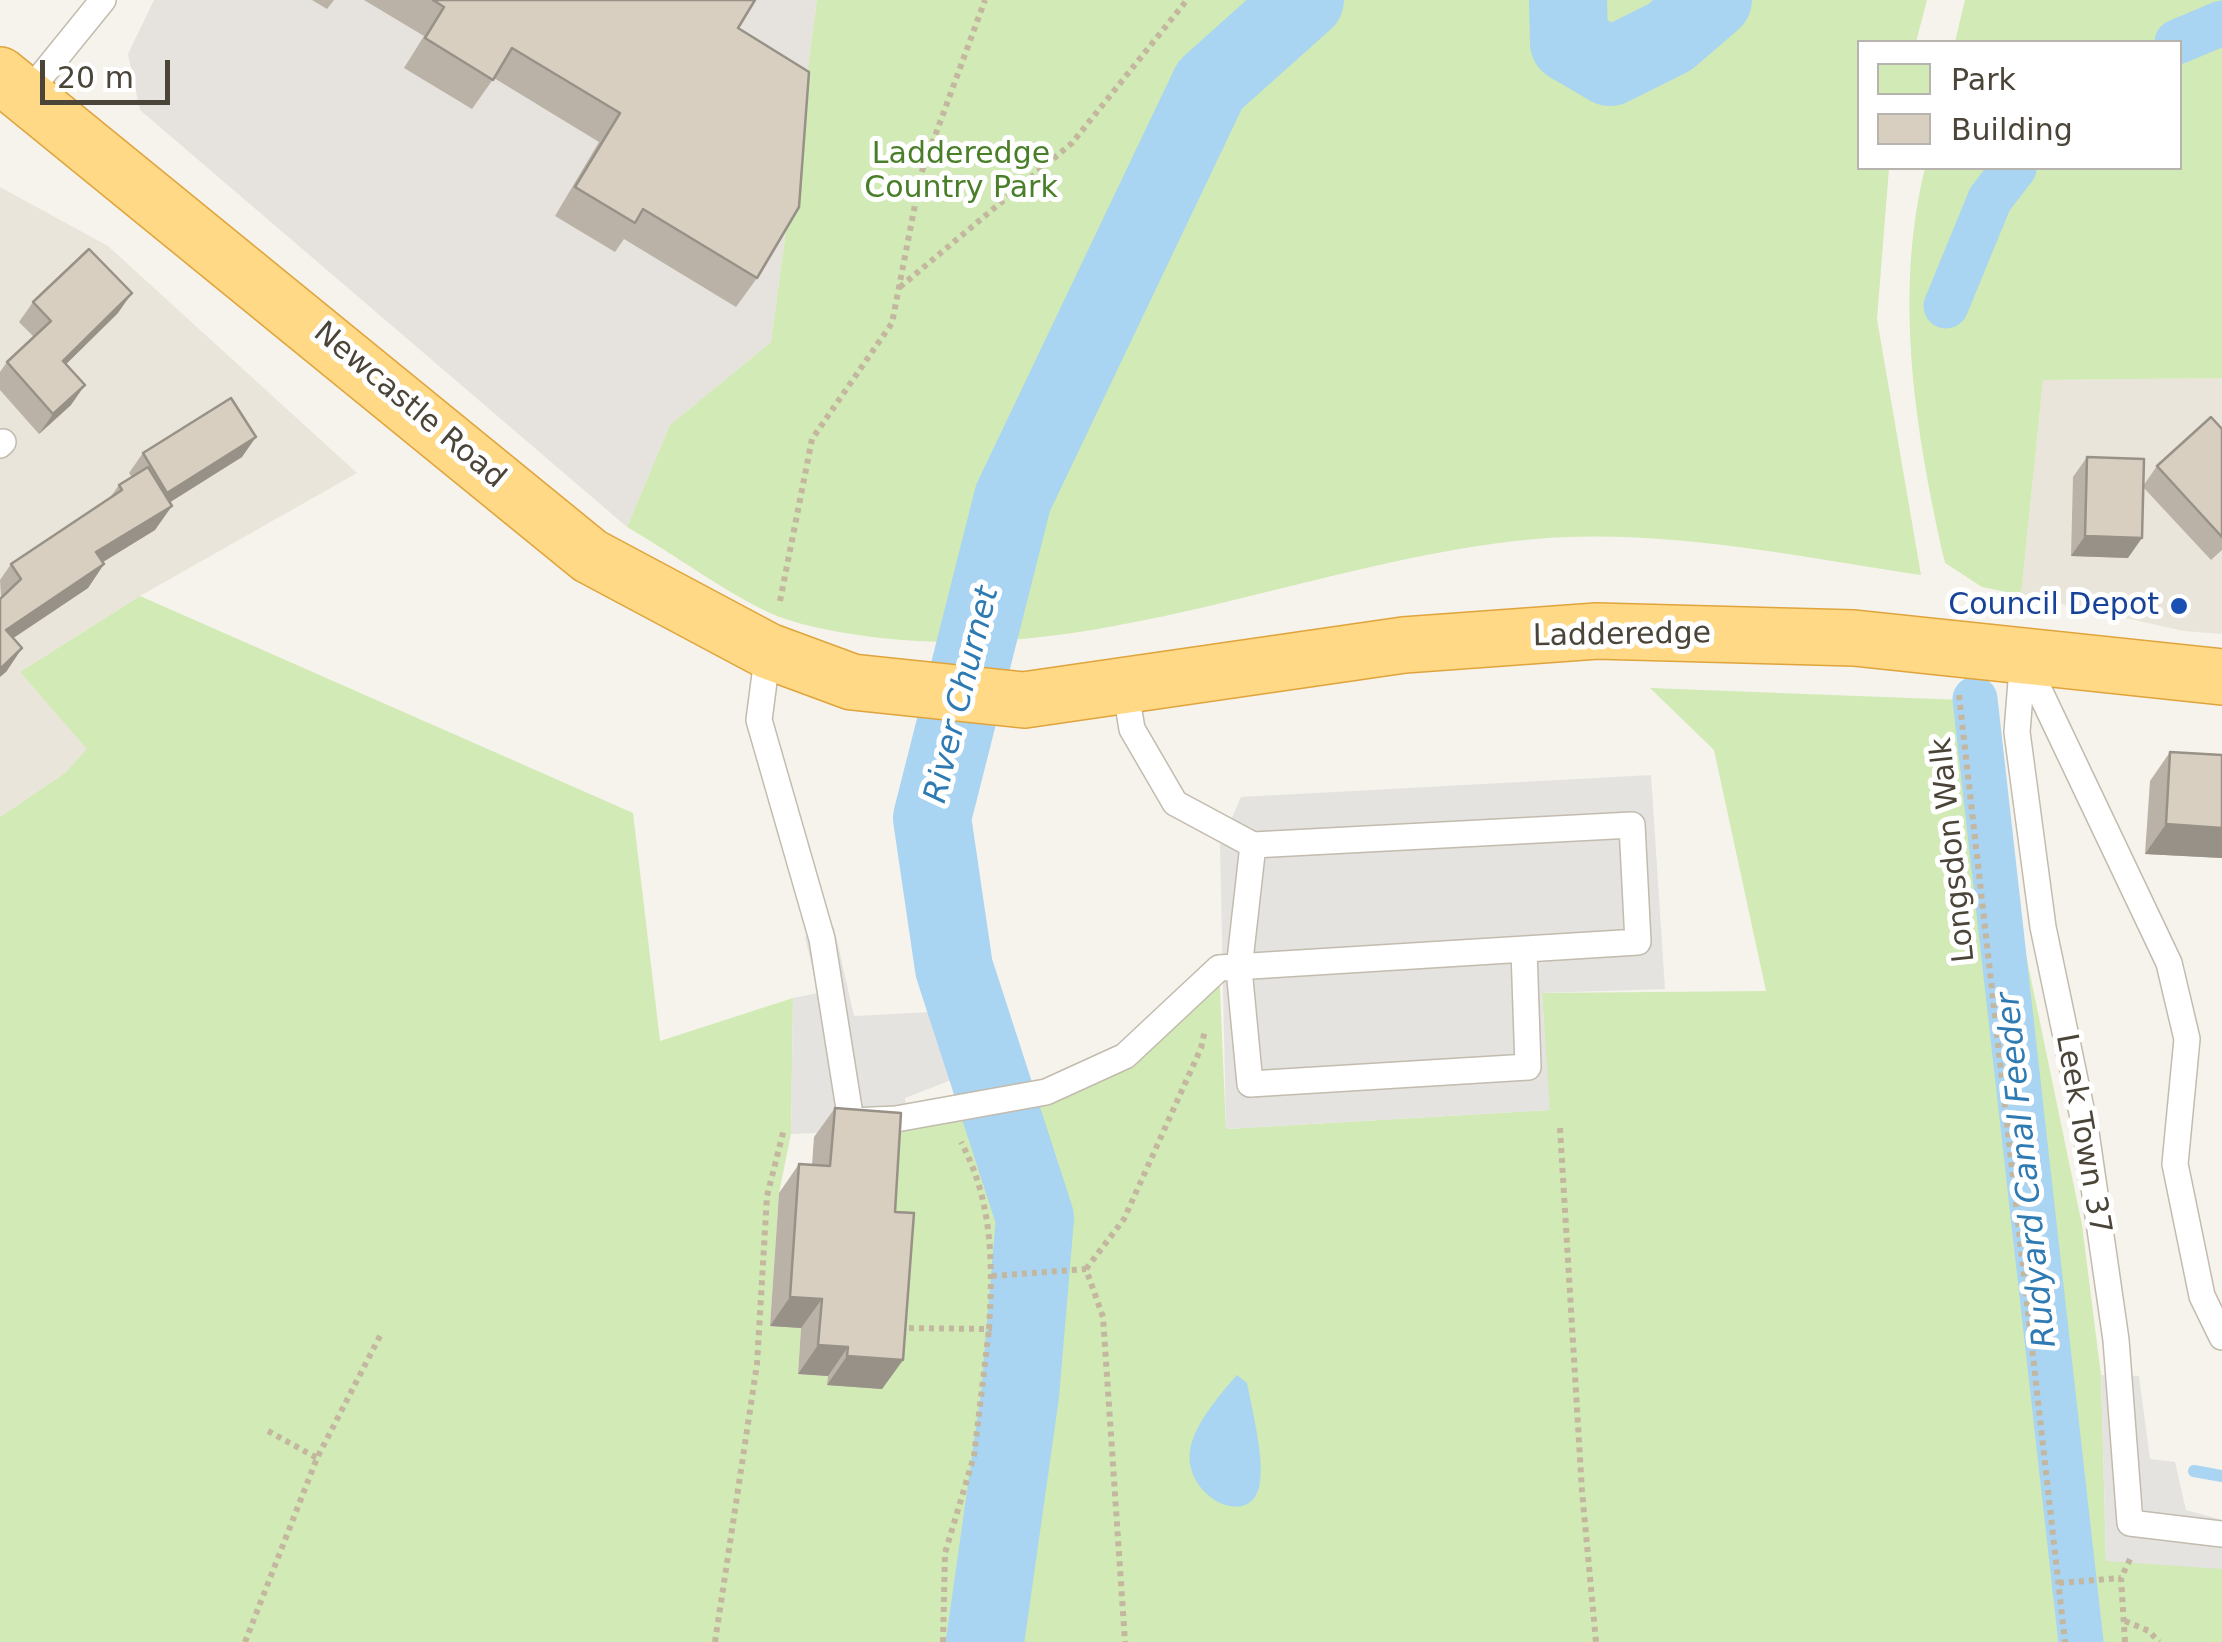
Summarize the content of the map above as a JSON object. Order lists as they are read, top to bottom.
{
  "streets": {
    "highway": ["Newcastle Road", "Ladderedge"],
    "lane": ["Leek Town 37"],
    "path": ["Longsdon Walk"]
  },
  "crossings": [
    ["Newcastle Road", "Ladderedge"],
    ["Ladderedge", "Longsdon Walk"],
    ["Ladderedge", "Leek Town 37"]
  ],
  "water": ["River Churnet", "Rudyard Canal Feeder"],
  "parks": ["Ladderedge Country Park"],
  "places": ["Council Depot"],
  "legend": ["Park", "Building"],
  "scale_bar": "20 m"
}
